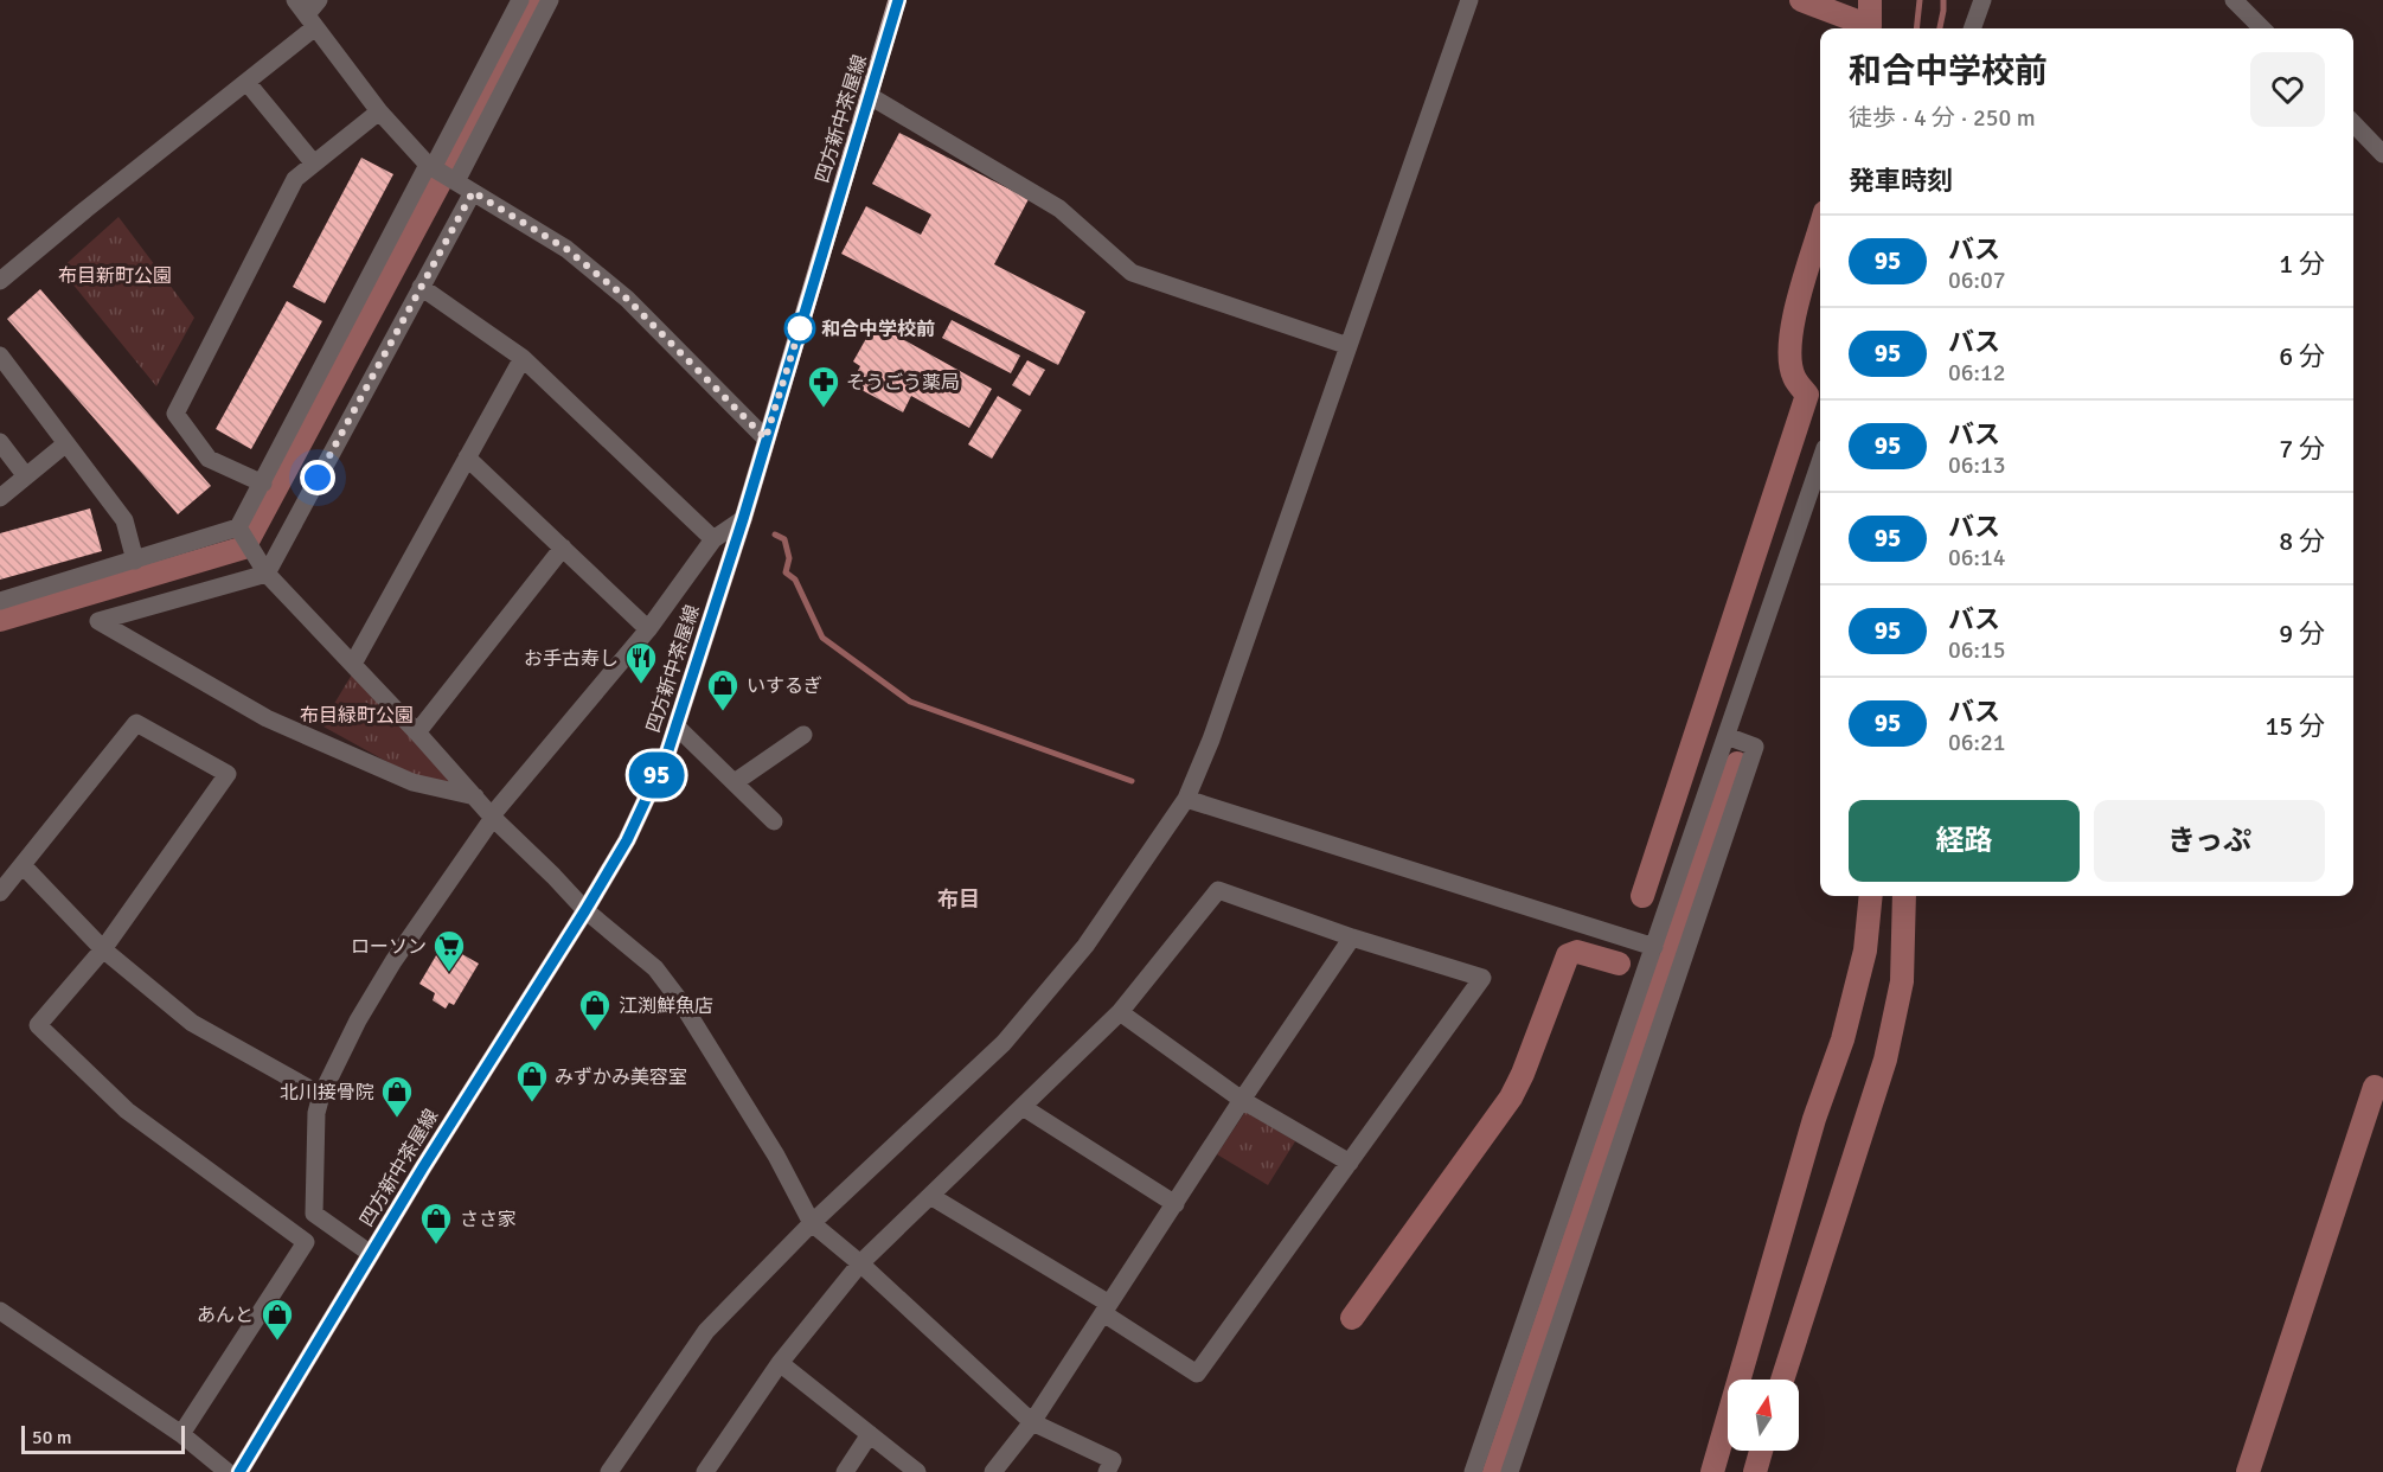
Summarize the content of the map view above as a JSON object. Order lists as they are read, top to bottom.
{
  "streets": {
    "main road": ["四方新中茶屋線"]
  },
  "districts": ["布目"],
  "parks": ["布目新町公園", "布目緑町公園"],
  "places": {
    "other": ["和合中学校前"],
    "pharmacy": ["そうごう薬局"],
    "restaurant": ["お手古寿し"],
    "shop": [
      "いするぎ",
      "江渕鮮魚店",
      "みずかみ美容室",
      "北川接骨院",
      "ささ家",
      "あんと"
    ],
    "supermarket": ["ローソン"]
  },
  "lines": ["bus line 95"],
  "scale_bar": "50 m",
  "north": "top",
  "page": {
    "on_map": "95",
    "heading": [
      ["和合中学校前", "徒歩 · 4 分 · 250 m"],
      "発車時刻"
    ],
    "list": [
      {
        "mark": "95",
        "name": "バス",
        "note": "06:07",
        "value": "1 分"
      },
      {
        "mark": "95",
        "name": "バス",
        "note": "06:12",
        "value": "6 分"
      },
      {
        "mark": "95",
        "name": "バス",
        "note": "06:13",
        "value": "7 分"
      },
      {
        "mark": "95",
        "name": "バス",
        "note": "06:14",
        "value": "8 分"
      },
      {
        "mark": "95",
        "name": "バス",
        "note": "06:15",
        "value": "9 分"
      },
      {
        "mark": "95",
        "name": "バス",
        "note": "06:21",
        "value": "15 分"
      }
    ],
    "buttons": ["経路", "きっぷ"],
    "scale": "50 m"
  }
}
